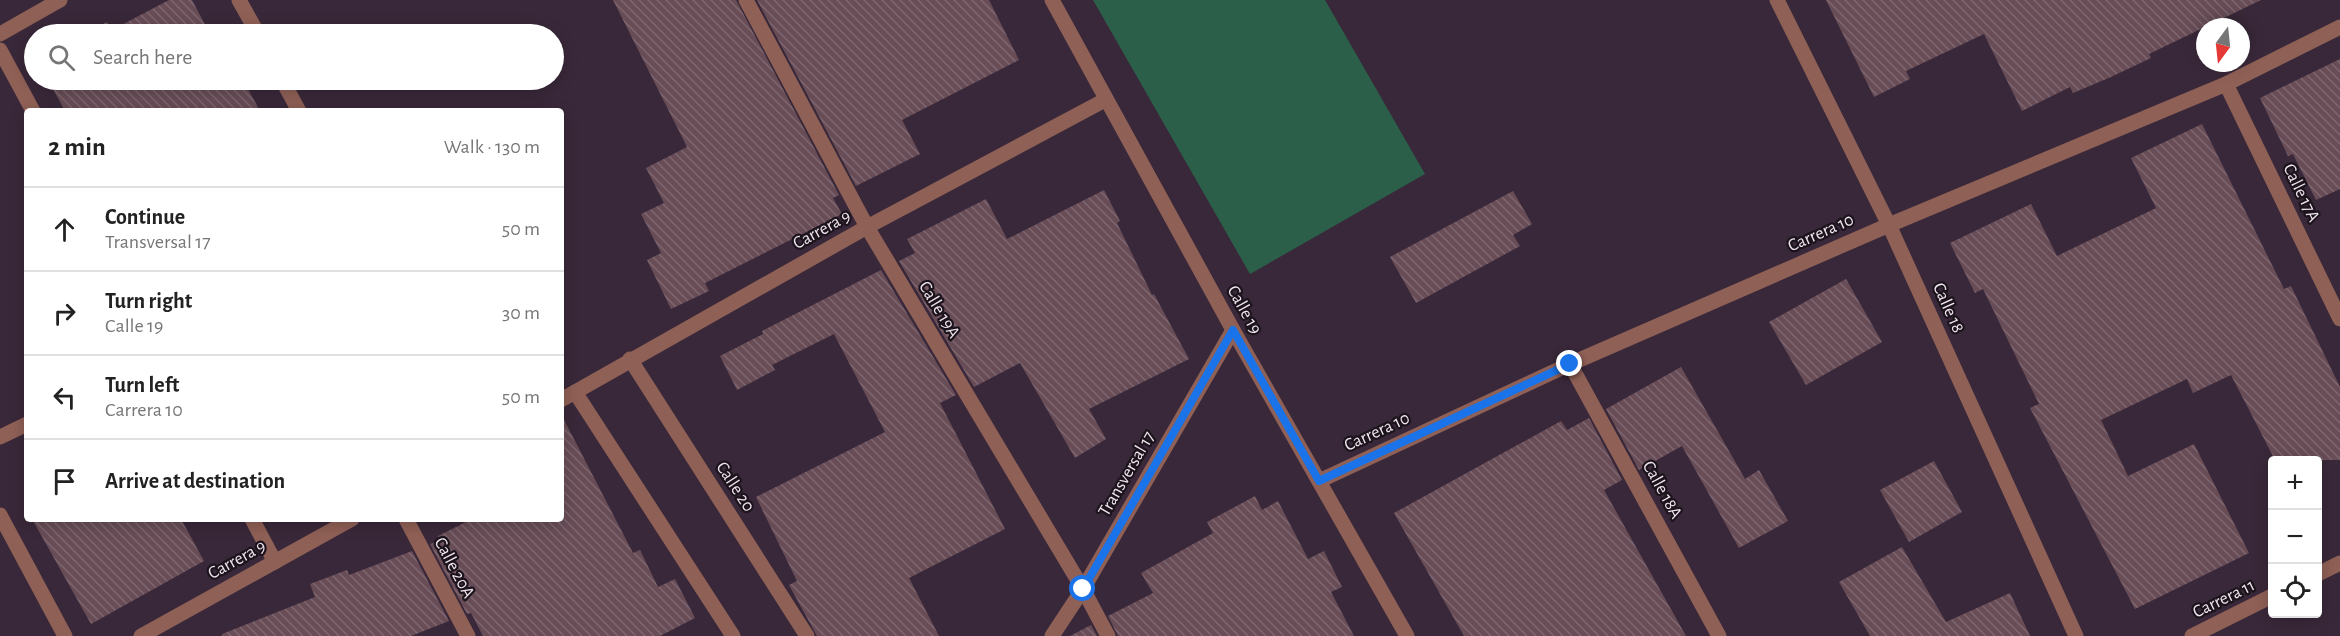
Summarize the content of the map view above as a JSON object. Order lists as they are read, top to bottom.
{
  "streets": {
    "street": [
      "Calle 17A",
      "Carrera 9",
      "Carrera 10",
      "Calle 18",
      "Calle 19A",
      "Calle 19",
      "Transversal 17",
      "Calle 20",
      "Calle 18A",
      "Calle 20A",
      "Carrera 11"
    ]
  },
  "crossings": [
    ["Calle 17A", "Carrera 10"],
    ["Carrera 9", "Calle 19A"],
    ["Carrera 9", "Calle 19"],
    ["Carrera 9", "Calle 20"],
    ["Carrera 10", "Calle 18"],
    ["Carrera 10", "Calle 19"],
    ["Carrera 10", "Calle 18A"],
    ["Calle 19A", "Transversal 17"],
    ["Calle 19", "Transversal 17"]
  ],
  "north": "bottom",
  "page": {
    "search": "Search here",
    "heading": ["2 min", "Walk · 130 m"],
    "list": [
      ["Continue", "Transversal 17", "50 m"],
      ["Turn right", "Calle 19", "30 m"],
      ["Turn left", "Carrera 10", "50 m"],
      "Arrive at destination"
    ],
    "map_buttons": ["+", "−"]
  }
}
